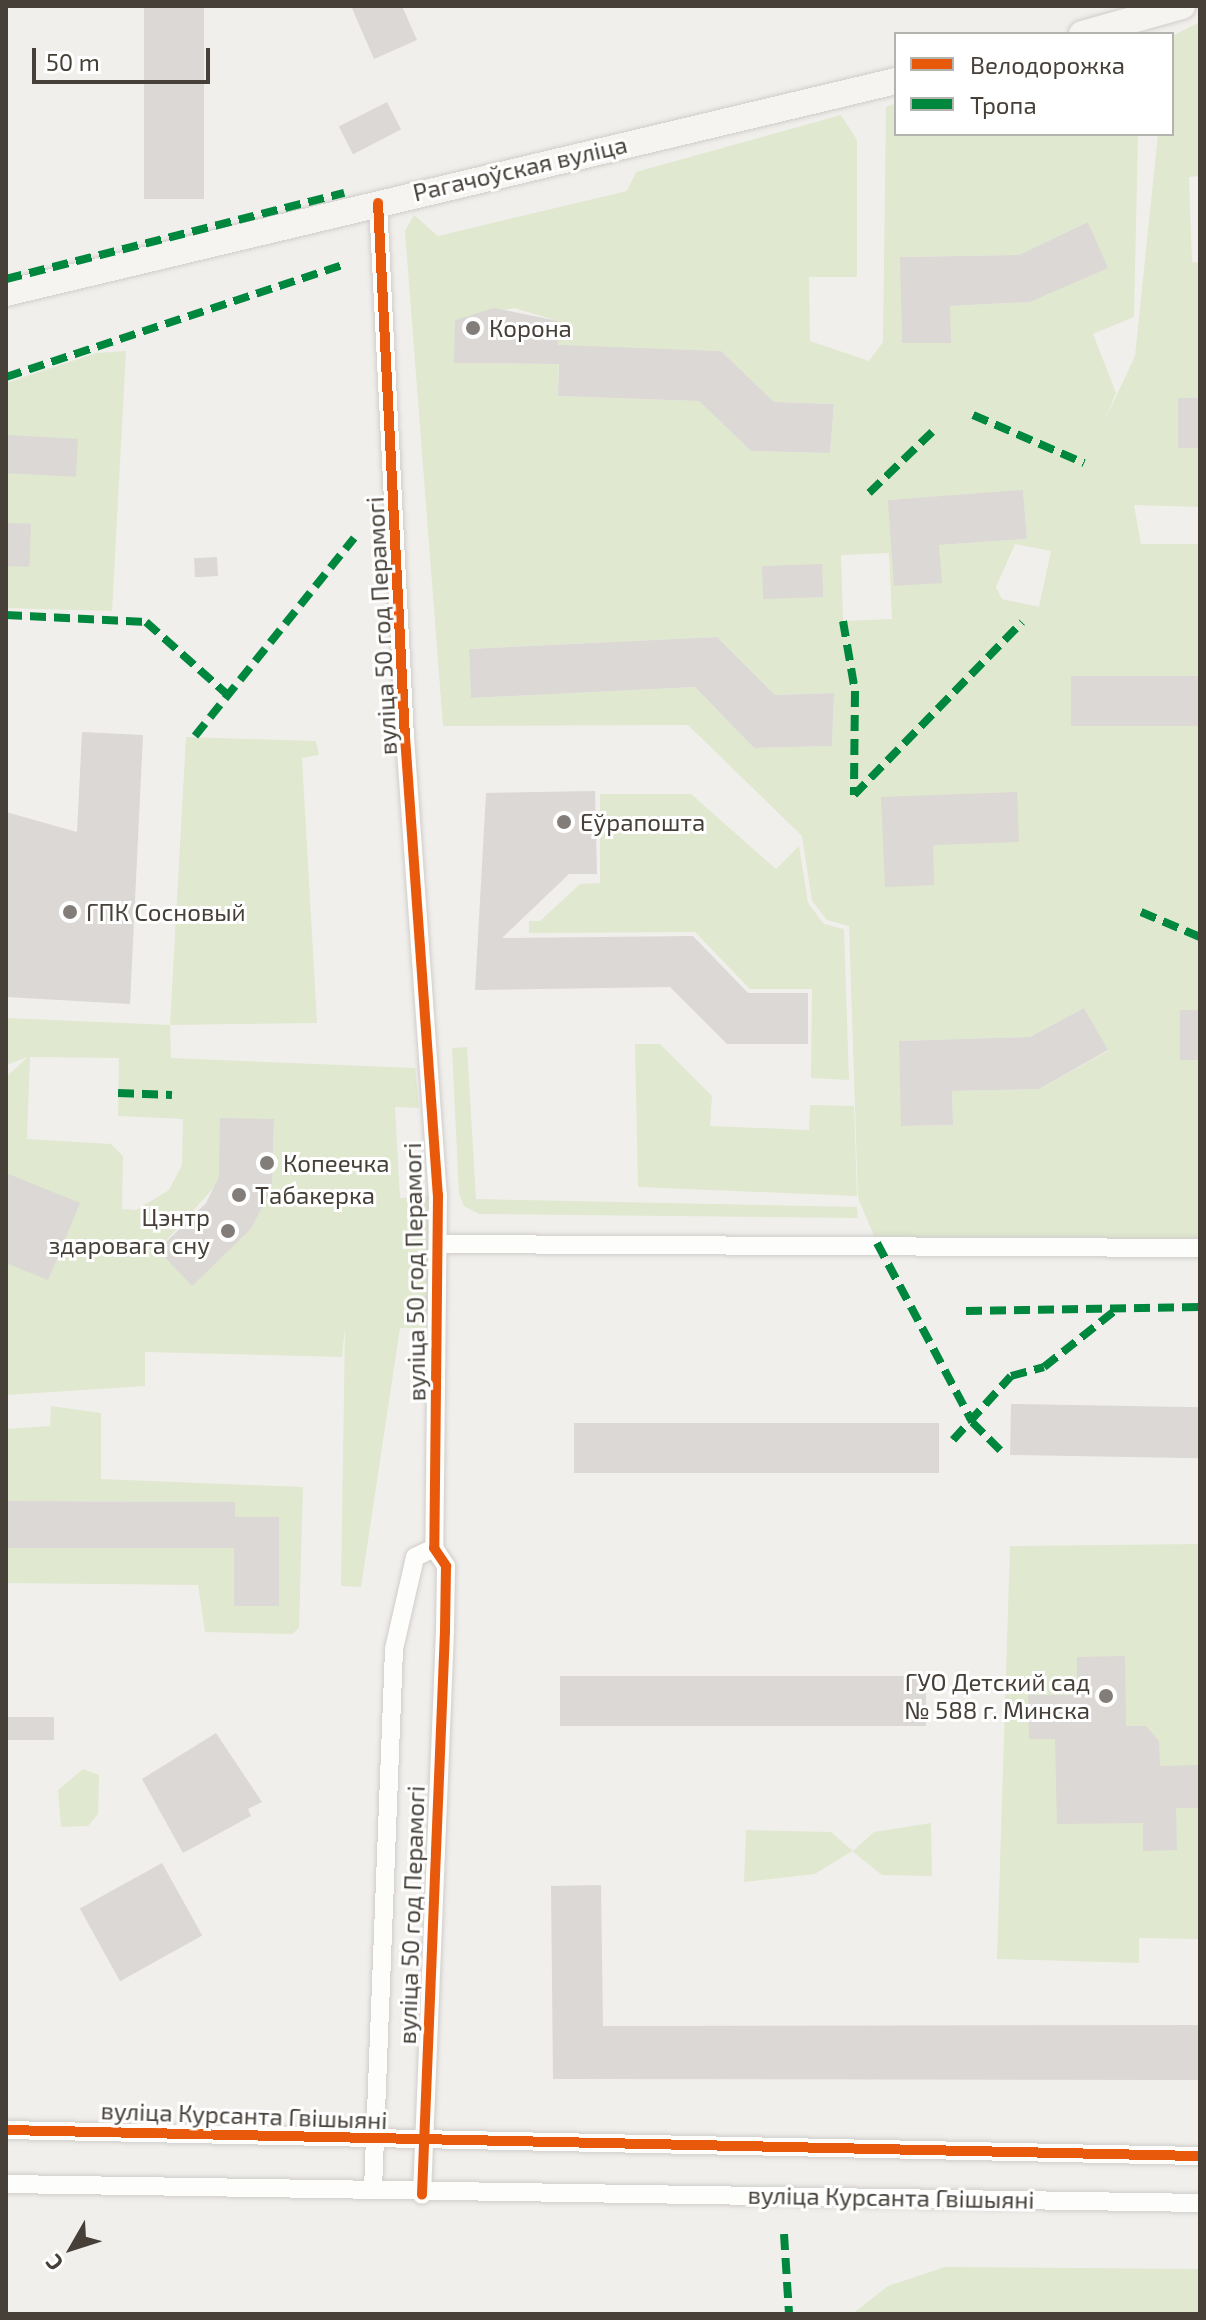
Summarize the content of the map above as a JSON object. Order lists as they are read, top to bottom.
{
  "streets": {
    "street": ["Рагачоўская вуліца", "вуліца 50 год Перамогі", "вуліца Курсанта Гвішыяні"]
  },
  "crossings": [
    ["Рагачоўская вуліца", "вуліца 50 год Перамогі"],
    ["вуліца 50 год Перамогі", "вуліца Курсанта Гвішыяні"]
  ],
  "places": [
    "Корона",
    "Еўрапошта",
    "ГПК Сосновый",
    "Копеечка",
    "Табакерка",
    "Цэнтр здаровага сну",
    "ГУО Детский сад № 588 г. Минска"
  ],
  "legend": ["Велодорожка", "Тропа"],
  "scale_bar": "50 m",
  "north": "bottom left"
}
